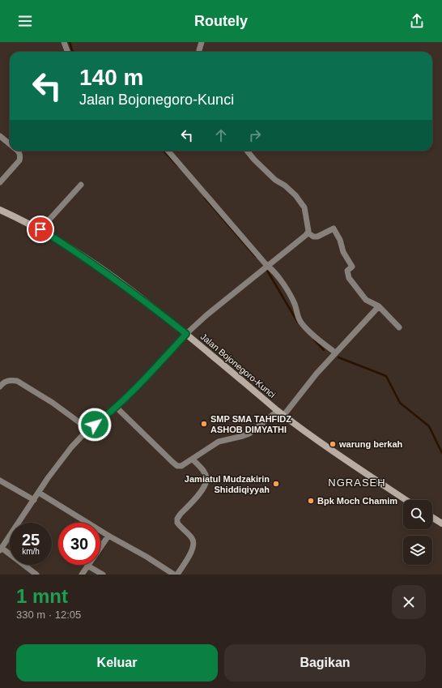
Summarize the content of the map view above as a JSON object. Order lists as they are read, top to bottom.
{
  "streets": {
    "main road": ["Jalan Bojonegoro-Kunci"]
  },
  "districts": ["NGRASEH"],
  "places": [
    "SMP SMA TAHFIDZ ASHOB DIMYATHI",
    "warung berkah",
    "Jamiatul Mudzakirin Shiddiqiyyah",
    "Bpk Moch Chamim"
  ],
  "page": {
    "header": "Routely",
    "turn": ["140 m", "Jalan Bojonegoro-Kunci"],
    "speed": "25 km/h",
    "limit": "30",
    "heading": ["1 mnt", "330 m · 12:05"],
    "buttons": ["Keluar", "Bagikan"]
  }
}
